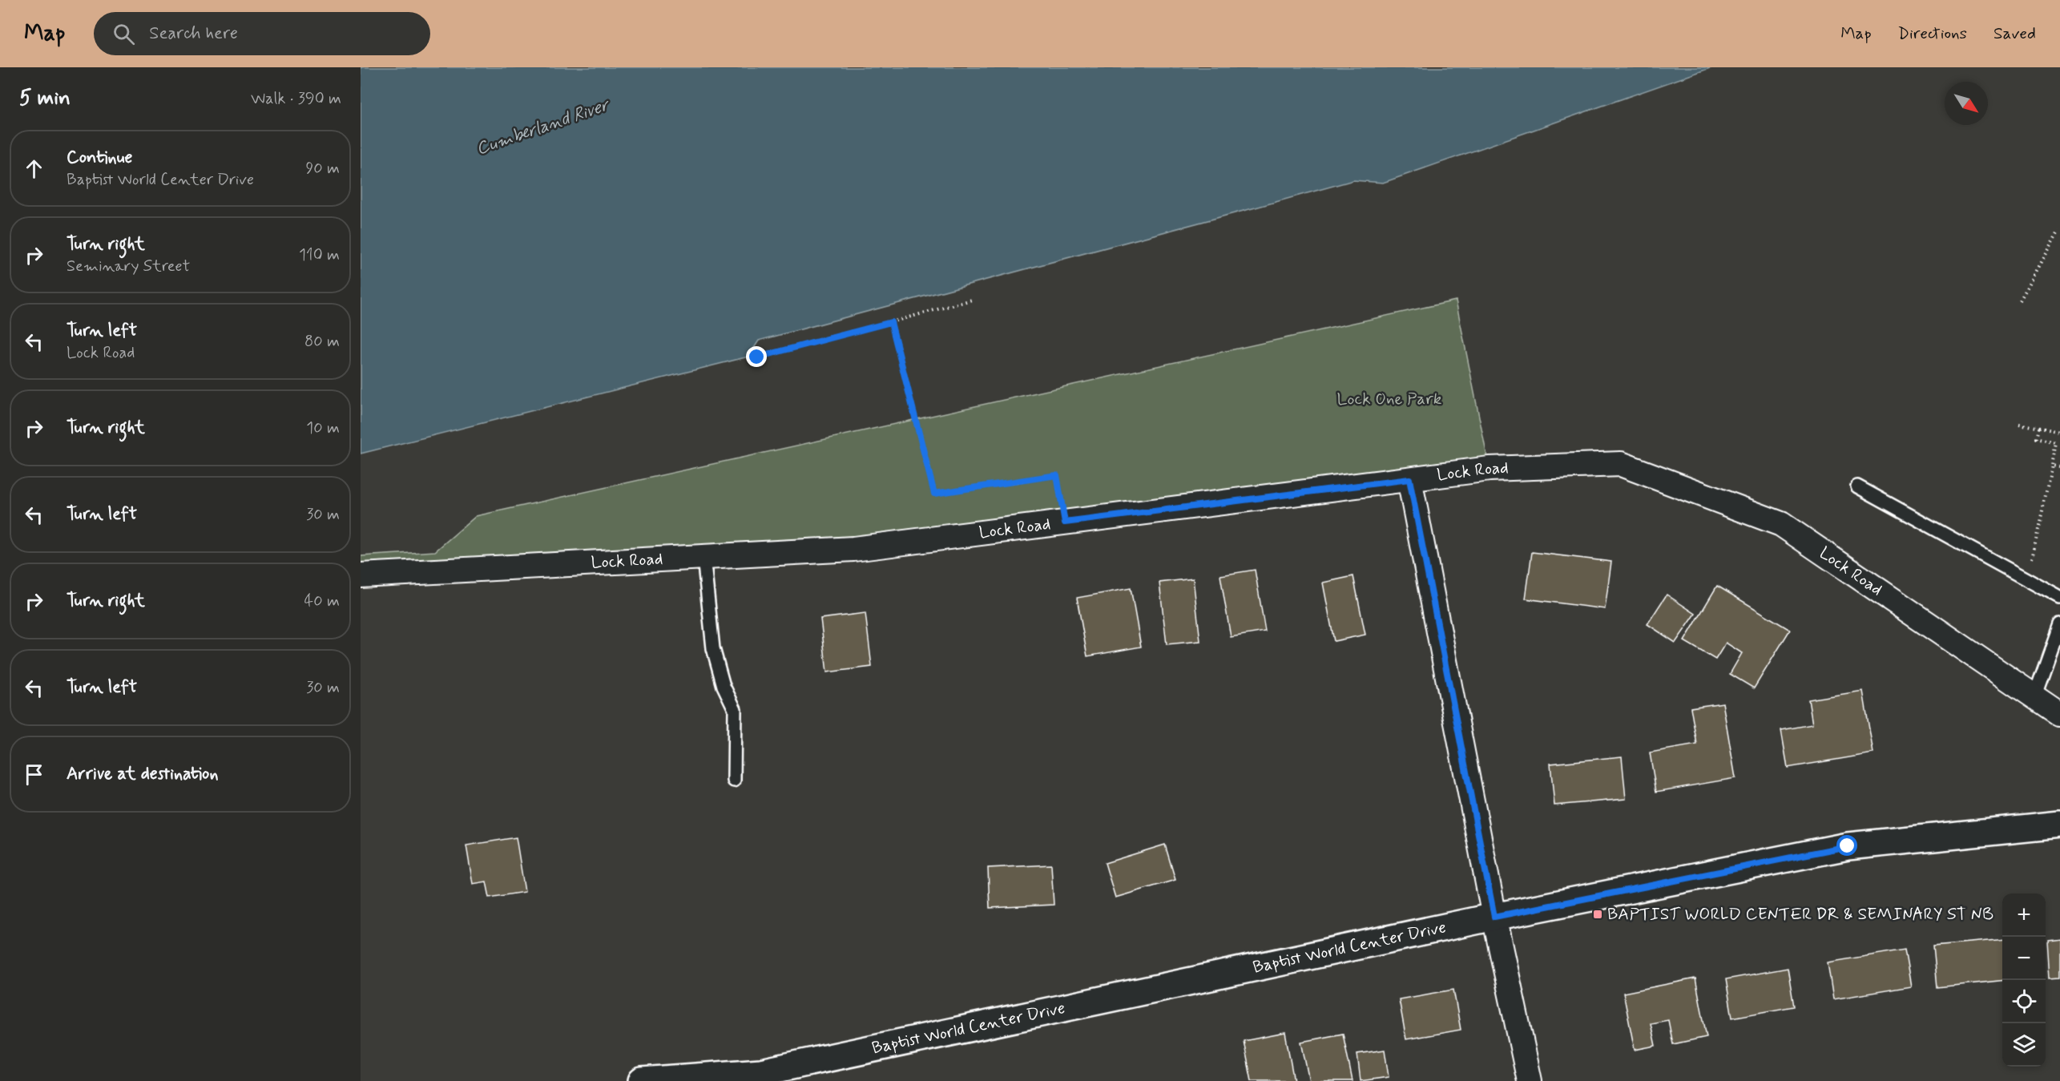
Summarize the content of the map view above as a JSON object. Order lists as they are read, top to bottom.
{
  "streets": {
    "street": ["Lock Road", "Baptist World Center Drive"]
  },
  "water": ["Cumberland River"],
  "parks": ["Lock One Park"],
  "places": {
    "transit": ["BAPTIST WORLD CENTER DR & SEMINARY ST NB"]
  },
  "north": "bottom right",
  "page": {
    "header": "Map",
    "search": "Search here",
    "nav": ["Map", "Directions", "Saved"],
    "heading": ["5 min", "Walk · 390 m"],
    "list": [
      ["Continue", "Baptist World Center Drive", "90 m"],
      ["Turn right", "Seminary Street", "110 m"],
      ["Turn left", "Lock Road", "80 m"],
      ["Turn right", "10 m"],
      ["Turn left", "30 m"],
      ["Turn right", "40 m"],
      ["Turn left", "30 m"],
      "Arrive at destination"
    ],
    "map_buttons": ["+", "−"]
  }
}
